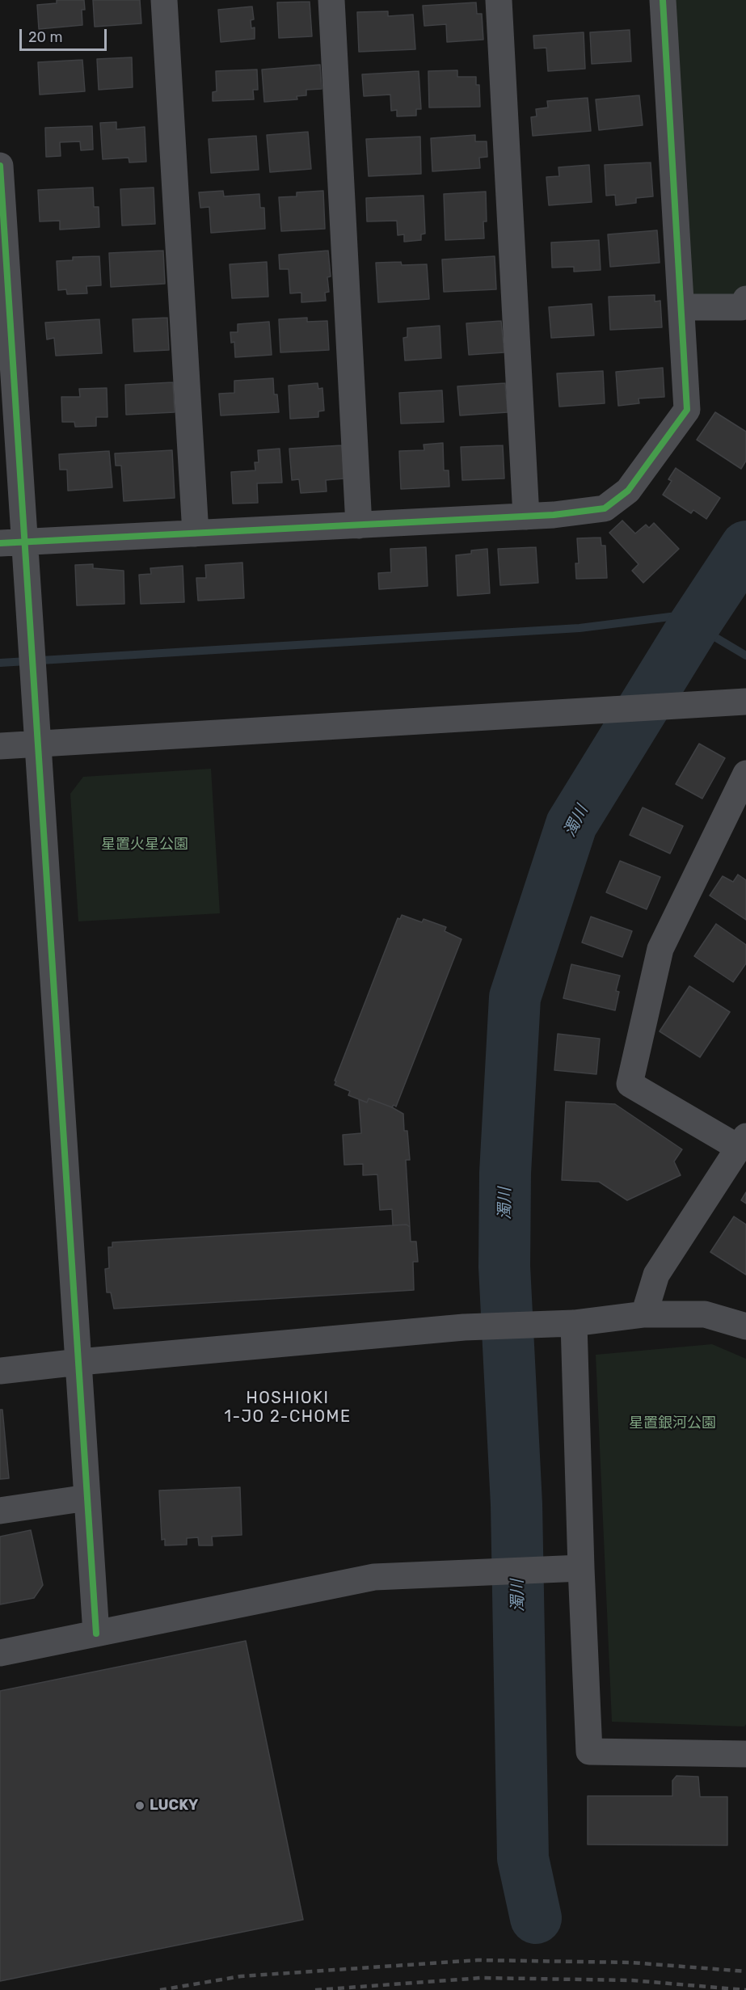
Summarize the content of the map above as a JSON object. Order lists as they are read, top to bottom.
{
  "districts": ["HOSHIOKI 1-JO 2-CHOME"],
  "water": ["濁川"],
  "parks": ["星置火星公園", "星置銀河公園"],
  "places": ["LUCKY"],
  "scale_bar": "20 m"
}
